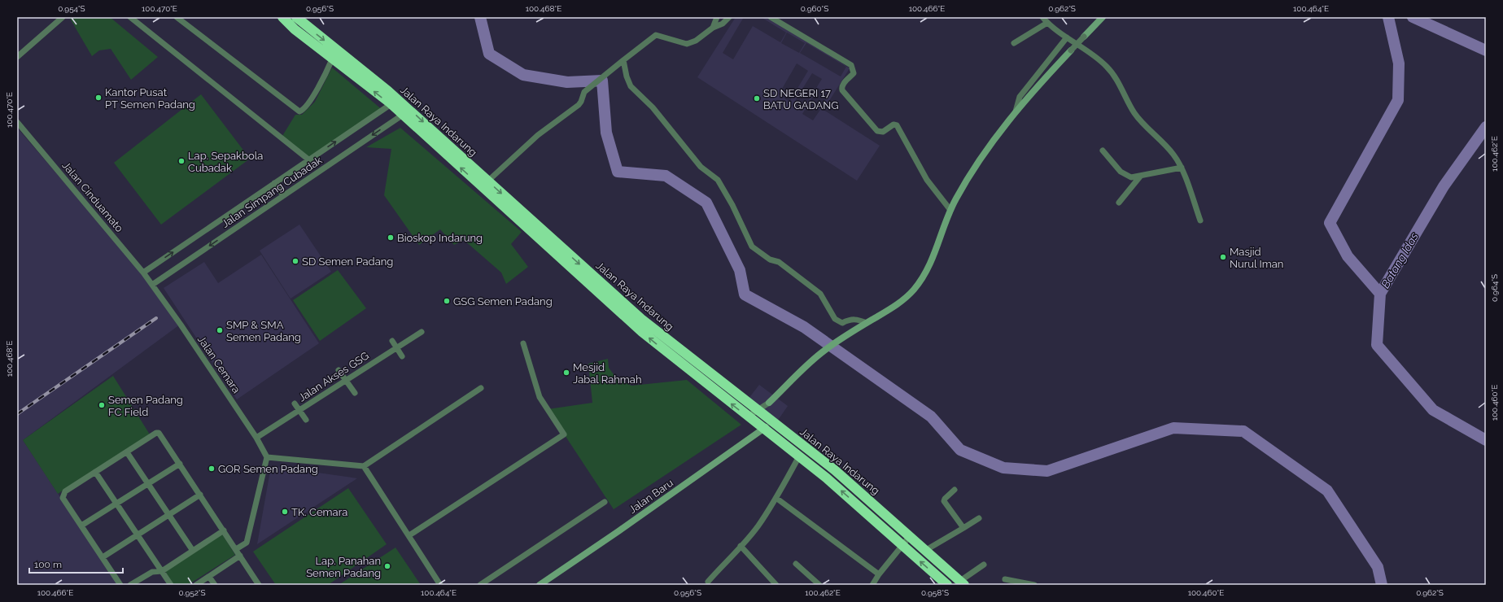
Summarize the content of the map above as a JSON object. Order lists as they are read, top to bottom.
{
  "streets": {
    "highway": ["Jalan Raya Indarung"],
    "street": [
      "Jalan Simpang Cubadak",
      "Jalan Cinduamato",
      "Jalan Cemara",
      "Jalan Akses GSG",
      "Jalan Baru"
    ]
  },
  "crossings": [
    ["Jalan Raya Indarung", "Jalan Simpang Cubadak"],
    ["Jalan Raya Indarung", "Jalan Baru"],
    ["Jalan Simpang Cubadak", "Jalan Cinduamato"],
    ["Jalan Simpang Cubadak", "Jalan Cemara"],
    ["Jalan Cinduamato", "Jalan Cemara"],
    ["Jalan Cemara", "Jalan Akses GSG"]
  ],
  "water": ["Batang Idas"],
  "places": [
    "Kantor Pusat PT Semen Padang",
    "SD NEGERI 17 BATU GADANG",
    "Lap. Sepakbola Cubadak",
    "Bioskop Indarung",
    "Masjid Nurul Iman",
    "SD Semen Padang",
    "GSG Semen Padang",
    "SMP & SMA Semen Padang",
    "Mesjid Jabal Rahmah",
    "Semen Padang FC Field",
    "GOR Semen Padang",
    "TK. Cemara",
    "Lap. Panahan Semen Padang"
  ],
  "scale_bar": "100 m",
  "coordinates": [
    "0.954°S",
    "100.470°E",
    "0.956°S",
    "100.468°E",
    "0.960°S",
    "100.466°E",
    "0.962°S",
    "100.464°E",
    "100.462°E",
    "0.964°S",
    "100.460°E",
    "0.952°S",
    "0.958°S"
  ]
}
